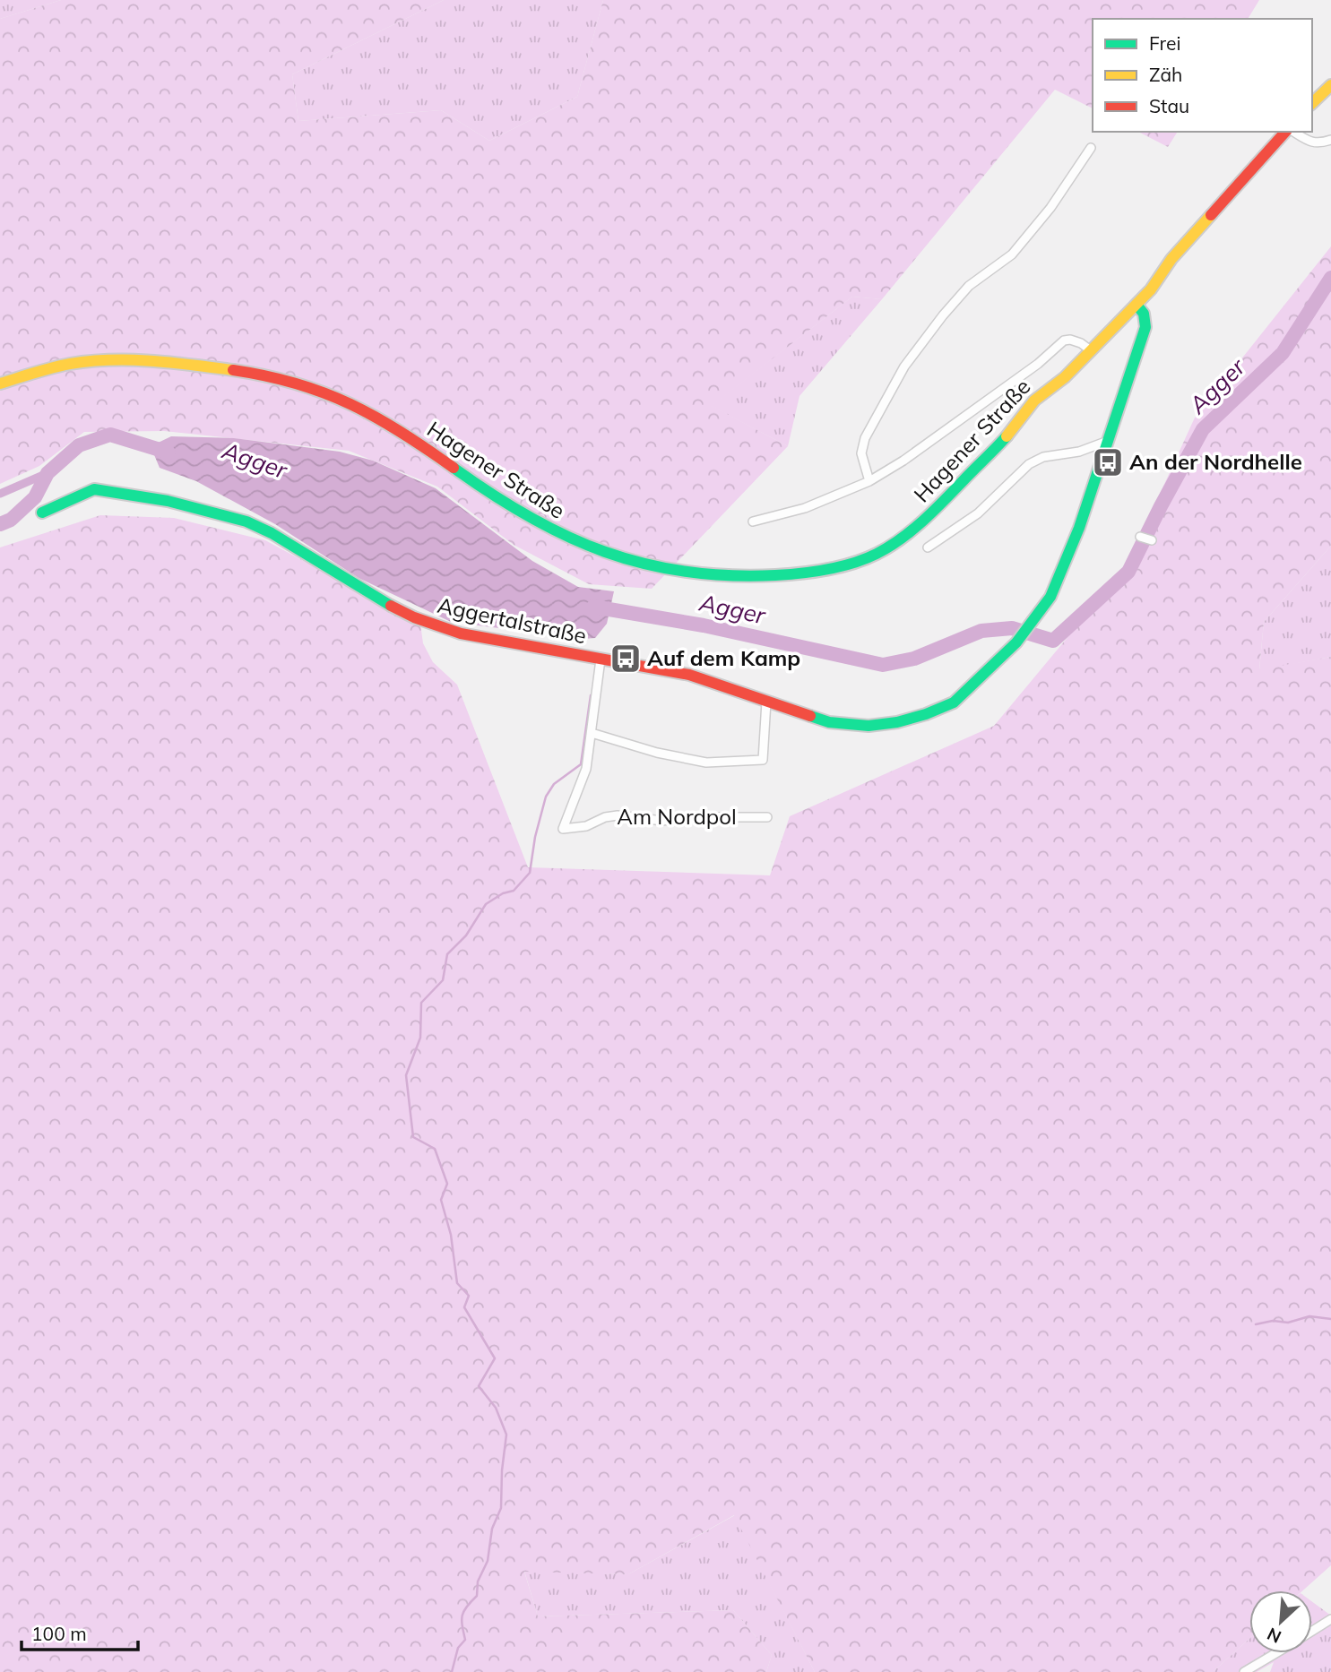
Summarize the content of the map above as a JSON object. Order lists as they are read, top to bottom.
{
  "streets": {
    "main road": ["Hagener Straße", "Aggertalstraße"],
    "street": ["Am Nordpol"]
  },
  "crossings": [
    ["Hagener Straße", "Aggertalstraße"]
  ],
  "water": ["Agger"],
  "places": {
    "bus stop": ["An der Nordhelle", "Auf dem Kamp"]
  },
  "legend": ["Frei", "Zäh", "Stau"],
  "scale_bar": "100 m",
  "north": "bottom left"
}
